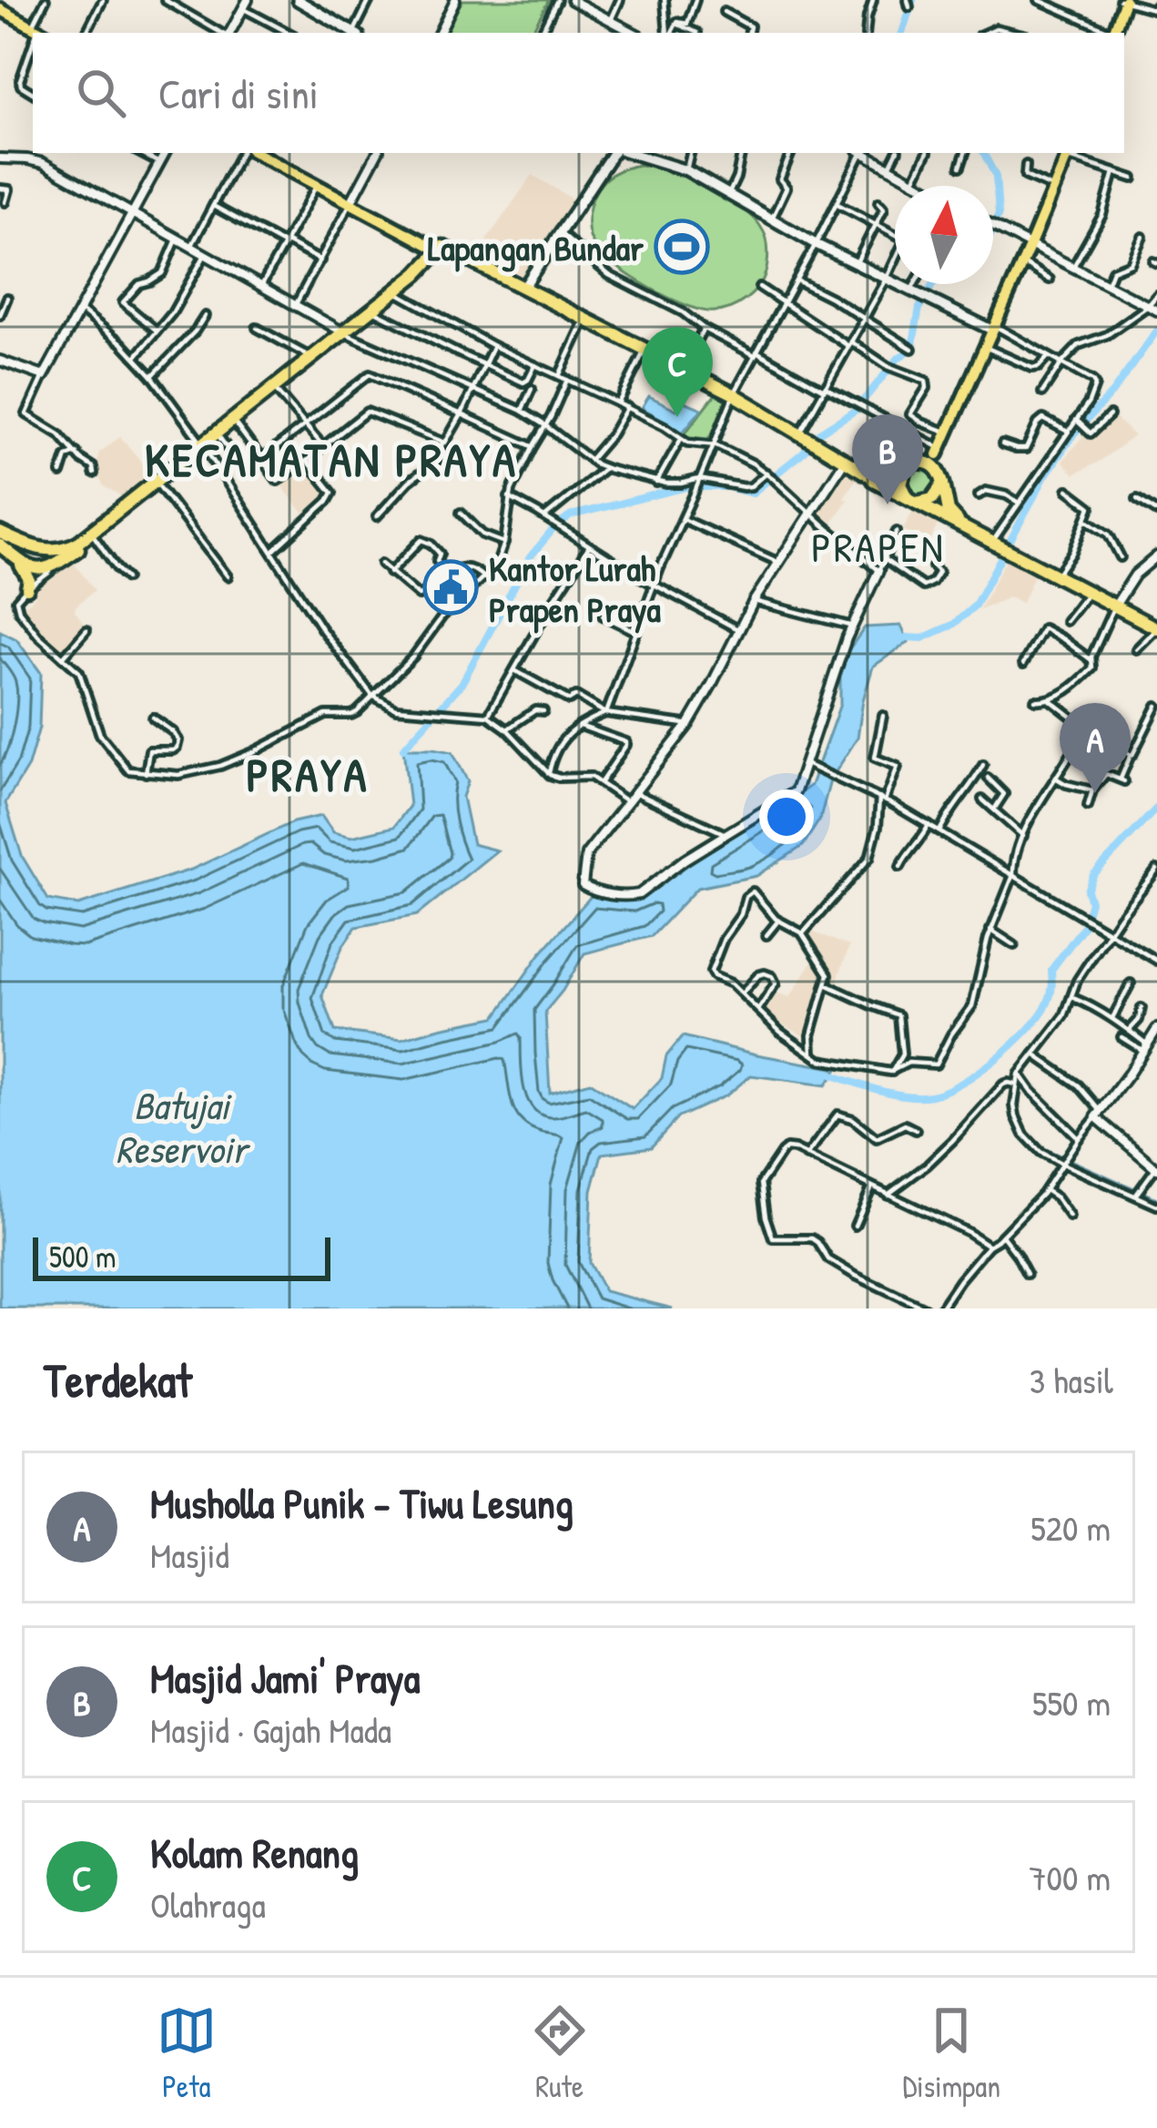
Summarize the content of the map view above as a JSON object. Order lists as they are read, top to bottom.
{
  "districts": ["KECAMATAN PRAYA", "PRAPEN", "PRAYA"],
  "water": ["Batujai Reservoir"],
  "places": {
    "sports": ["Lapangan Bundar"],
    "public building": ["Kantor Lurah Prapen Praya"]
  },
  "scale_bar": "500 m",
  "north": "top",
  "page": {
    "search": "Cari di sini",
    "pins": ["C", "B", "A"],
    "scale": "500 m",
    "heading": ["Terdekat", "3 hasil"],
    "list": [
      {
        "mark": "A",
        "name": "Musholla Punik - Tiwu Lesung",
        "note": "Masjid",
        "value": "520 m"
      },
      {
        "mark": "B",
        "name": "Masjid Jami' Praya",
        "note": "Masjid · Gajah Mada",
        "value": "550 m"
      },
      {
        "mark": "C",
        "name": "Kolam Renang",
        "note": "Olahraga",
        "value": "700 m"
      }
    ],
    "nav": ["Peta", "Rute", "Disimpan"]
  }
}
